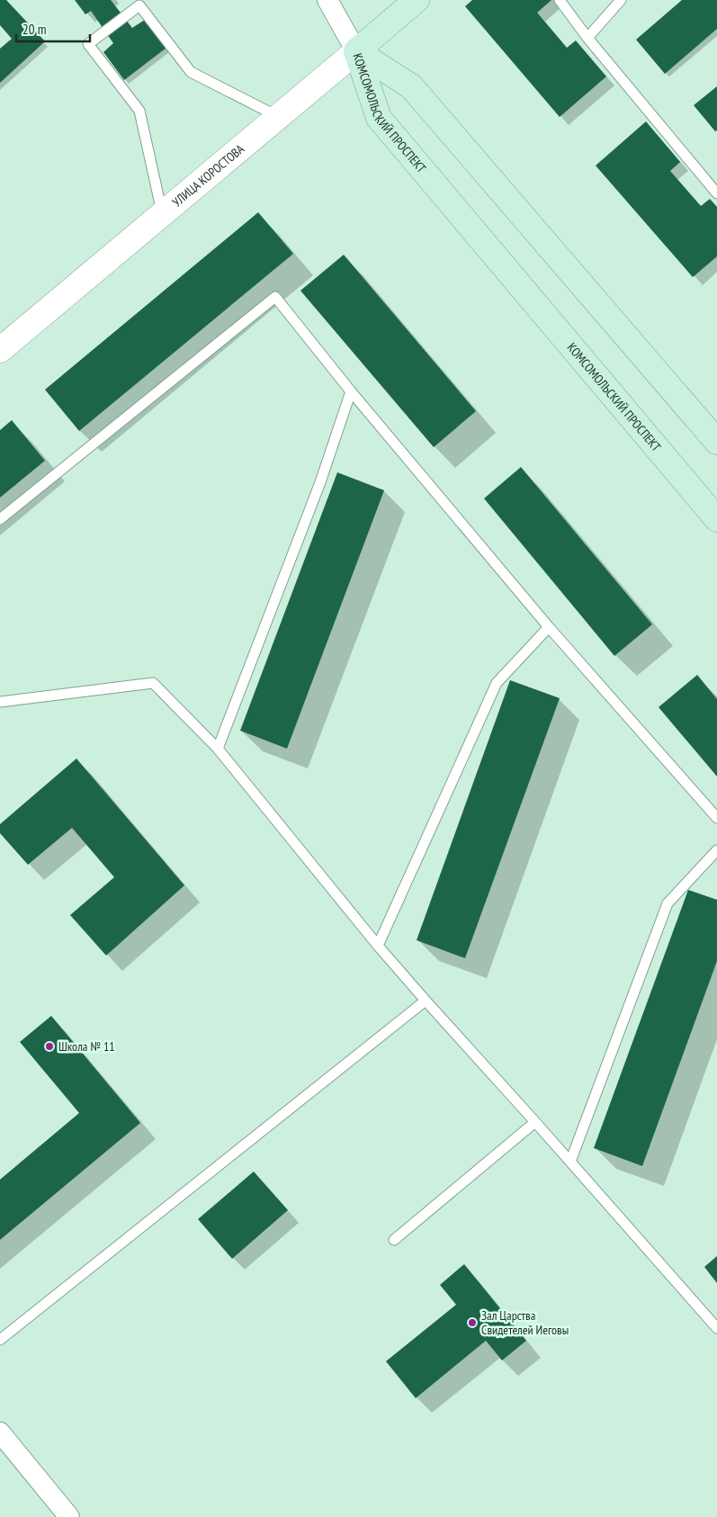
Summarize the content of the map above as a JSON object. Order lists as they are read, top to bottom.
{
  "streets": {
    "main road": ["КОМСОМОЛЬСКИЙ ПРОСПЕКТ", "УЛИЦА КОРОСТОВА"]
  },
  "crossings": [
    ["КОМСОМОЛЬСКИЙ ПРОСПЕКТ", "УЛИЦА КОРОСТОВА"]
  ],
  "places": ["Школа № 11", "Зал Царства Свидетелей Иеговы"],
  "scale_bar": "20 m"
}
